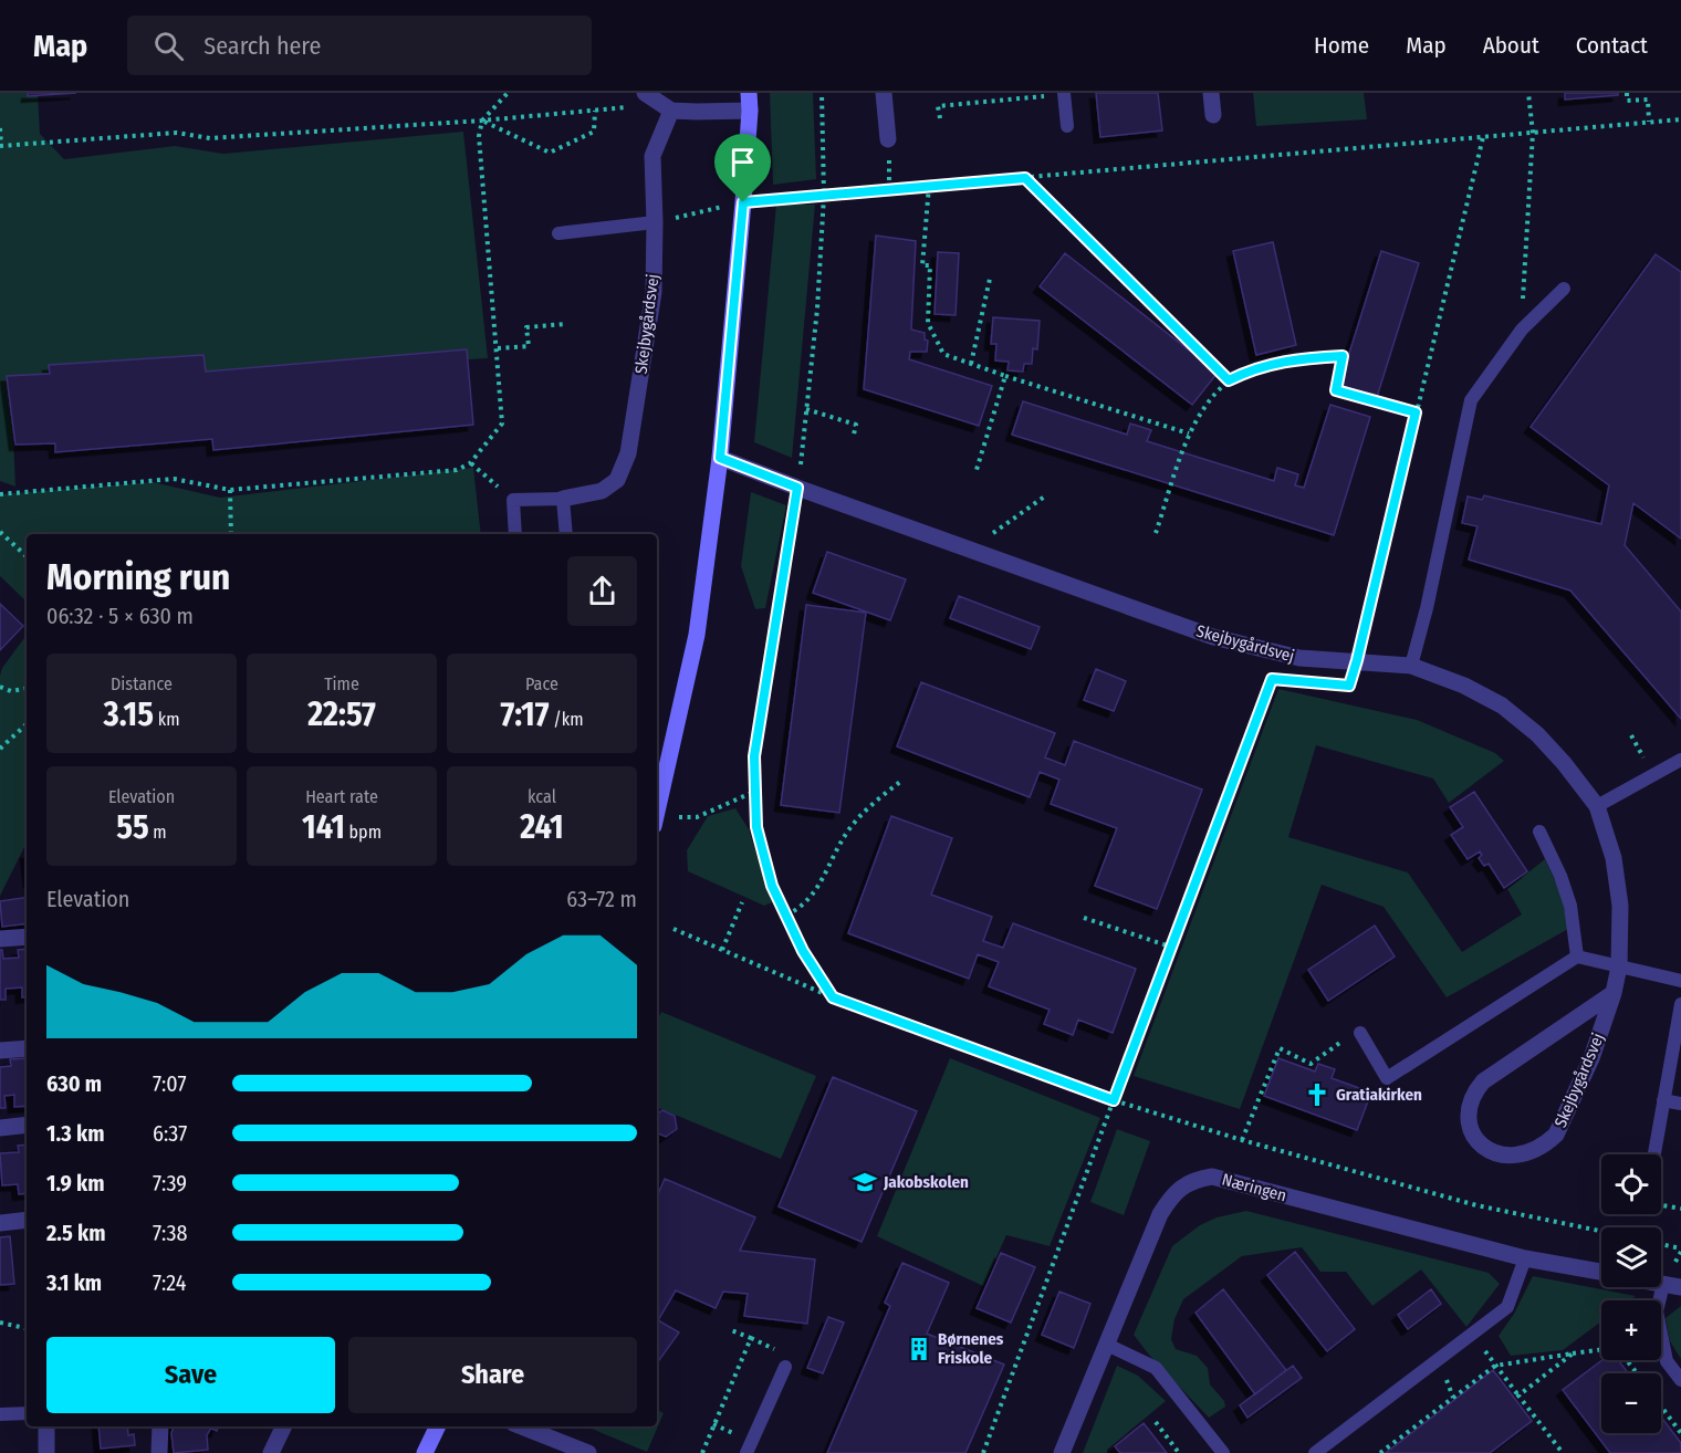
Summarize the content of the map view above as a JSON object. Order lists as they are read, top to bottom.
{
  "streets": {
    "street": ["Skejbygårdsvej", "Næringen"]
  },
  "places": {
    "church": ["Gratiakirken"],
    "school or university": ["Jakobskolen"],
    "building": ["Børnenes Friskole"]
  },
  "page": {
    "header": "Map",
    "search": "Search here",
    "nav": [
      "Home",
      "Map",
      "About",
      "Contact"
    ],
    "heading": ["Morning run", "06:32 · 5 × 630 m"],
    "stats": [
      ["Distance", "3.15 km"],
      ["Time", "22:57"],
      ["Pace", "7:17 /km"],
      ["Elevation", "55 m"],
      ["Heart rate", "141 bpm"],
      ["kcal", "241"]
    ],
    "chart": ["Elevation", "63–72 m"],
    "list": [
      {
        "name": "630 m",
        "note": "7:07"
      },
      {
        "name": "1.3 km",
        "note": "6:37"
      },
      {
        "name": "1.9 km",
        "note": "7:39"
      },
      {
        "name": "2.5 km",
        "note": "7:38"
      },
      {
        "name": "3.1 km",
        "note": "7:24"
      }
    ],
    "map_buttons": ["+", "−"],
    "buttons": ["Save", "Share"]
  }
}
